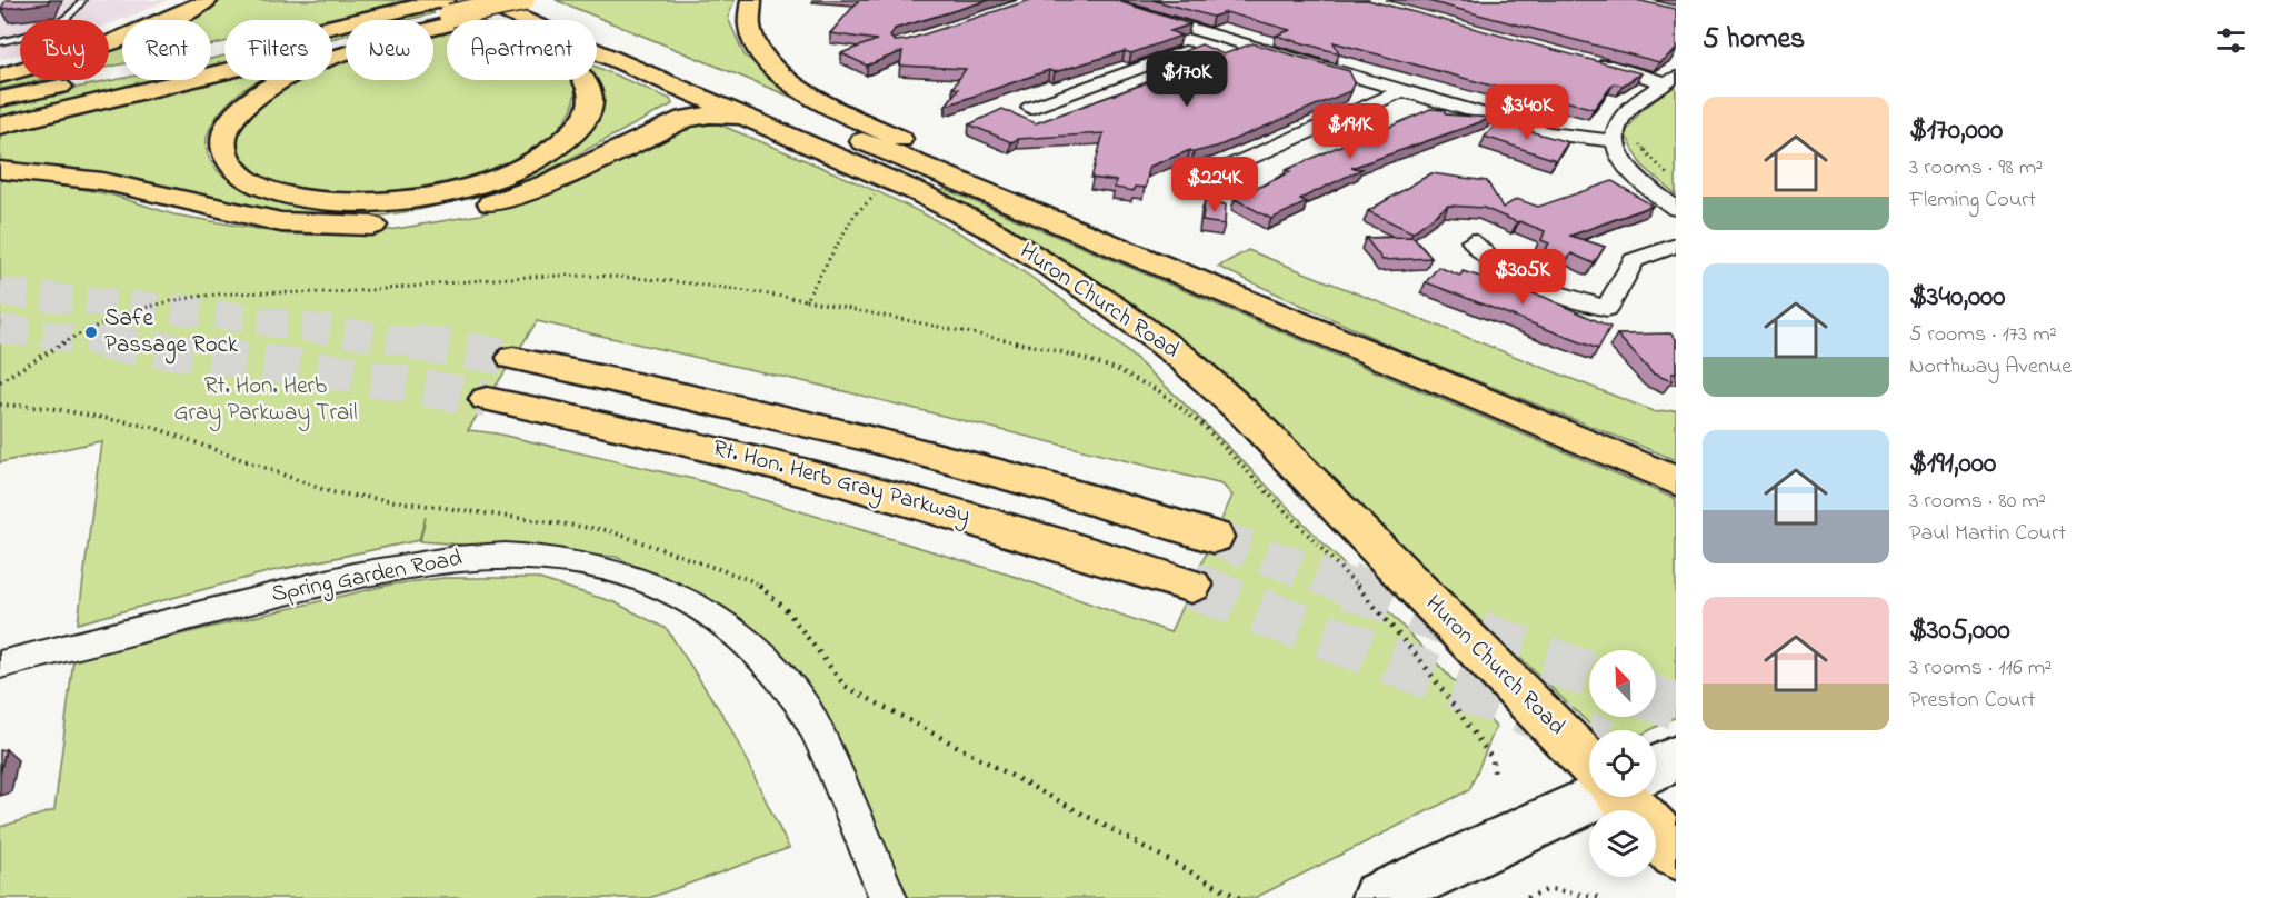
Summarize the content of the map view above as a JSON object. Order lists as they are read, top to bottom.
{
  "streets": {
    "highway": ["Huron Church Road", "Rt. Hon. Herb Gray Parkway"],
    "street": ["Spring Garden Road"]
  },
  "parks": ["Rt. Hon. Herb Gray Parkway Trail"],
  "places": ["Safe Passage Rock"],
  "north": "top left",
  "page": {
    "heading": "5 homes",
    "chip": [
      "Buy",
      "Rent",
      "Filters",
      "New",
      "Apartment"
    ],
    "price": [
      "$170K",
      "$340K",
      "$191K",
      "$224K",
      "$305K"
    ],
    "list": [
      {
        "name": "$170,000",
        "note": "3 rooms · 98 m² · Fleming Court"
      },
      {
        "name": "$340,000",
        "note": "5 rooms · 173 m² · Northway Avenue"
      },
      {
        "name": "$191,000",
        "note": "3 rooms · 80 m² · Paul Martin Court"
      },
      {
        "name": "$305,000",
        "note": "3 rooms · 116 m² · Preston Court"
      }
    ]
  }
}
